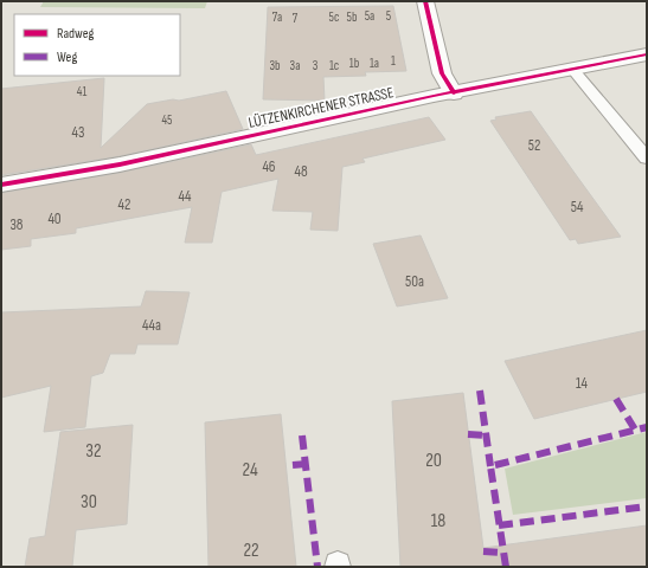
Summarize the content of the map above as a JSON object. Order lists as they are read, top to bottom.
{
  "streets": {
    "street": ["LÜTZENKIRCHENER STRASSE"]
  },
  "house_numbers": [
    "5a",
    "5",
    "7a",
    "5c",
    "5b",
    "7",
    "1",
    "1b",
    "1a",
    "3b",
    "3a",
    "3",
    "1c",
    "41",
    "45",
    "43",
    "52",
    "46",
    "48",
    "44",
    "42",
    "54",
    "40",
    "38",
    "50a",
    "44a",
    "14",
    "32",
    "20",
    "24",
    "30",
    "18",
    "22"
  ],
  "legend": ["Radweg", "Weg"]
}
